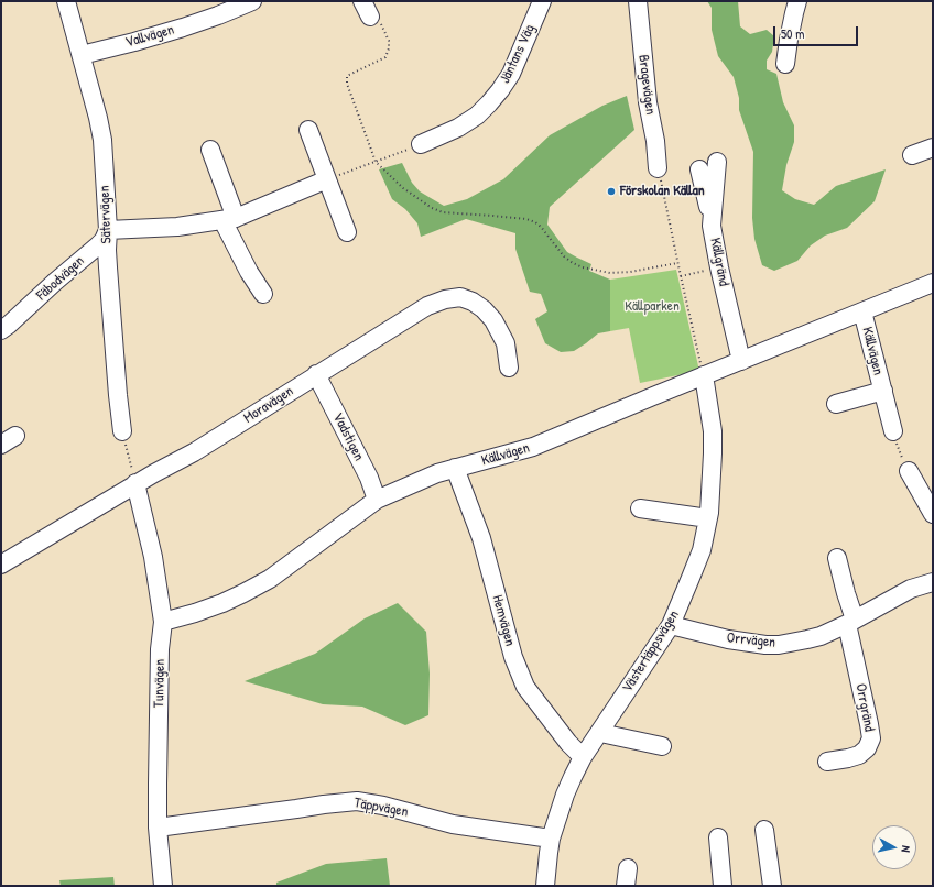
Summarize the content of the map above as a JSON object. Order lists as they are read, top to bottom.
{
  "streets": {
    "street": [
      "Vallvägen",
      "Jäntans Väg",
      "Bragevägen",
      "Sätervägen",
      "Källgränd",
      "Fäbodvägen",
      "Källvägen",
      "Moravägen",
      "Vadstigen",
      "Hemvägen",
      "Orrvägen",
      "Västertäppsvägen",
      "Tunvägen",
      "Orrgränd",
      "Täppvägen"
    ]
  },
  "crossings": [
    ["Vallvägen", "Sätervägen"],
    ["Sätervägen", "Fäbodvägen"],
    ["Källgränd", "Källvägen"],
    ["Källvägen", "Vadstigen"],
    ["Källvägen", "Hemvägen"],
    ["Källvägen", "Västertäppsvägen"],
    ["Källvägen", "Tunvägen"],
    ["Moravägen", "Vadstigen"],
    ["Moravägen", "Tunvägen"],
    ["Hemvägen", "Västertäppsvägen"],
    ["Orrvägen", "Västertäppsvägen"],
    ["Orrvägen", "Orrgränd"],
    ["Västertäppsvägen", "Täppvägen"],
    ["Tunvägen", "Täppvägen"]
  ],
  "parks": ["Källparken"],
  "places": ["Förskolan Källan"],
  "scale_bar": "50 m",
  "north": "right"
}
